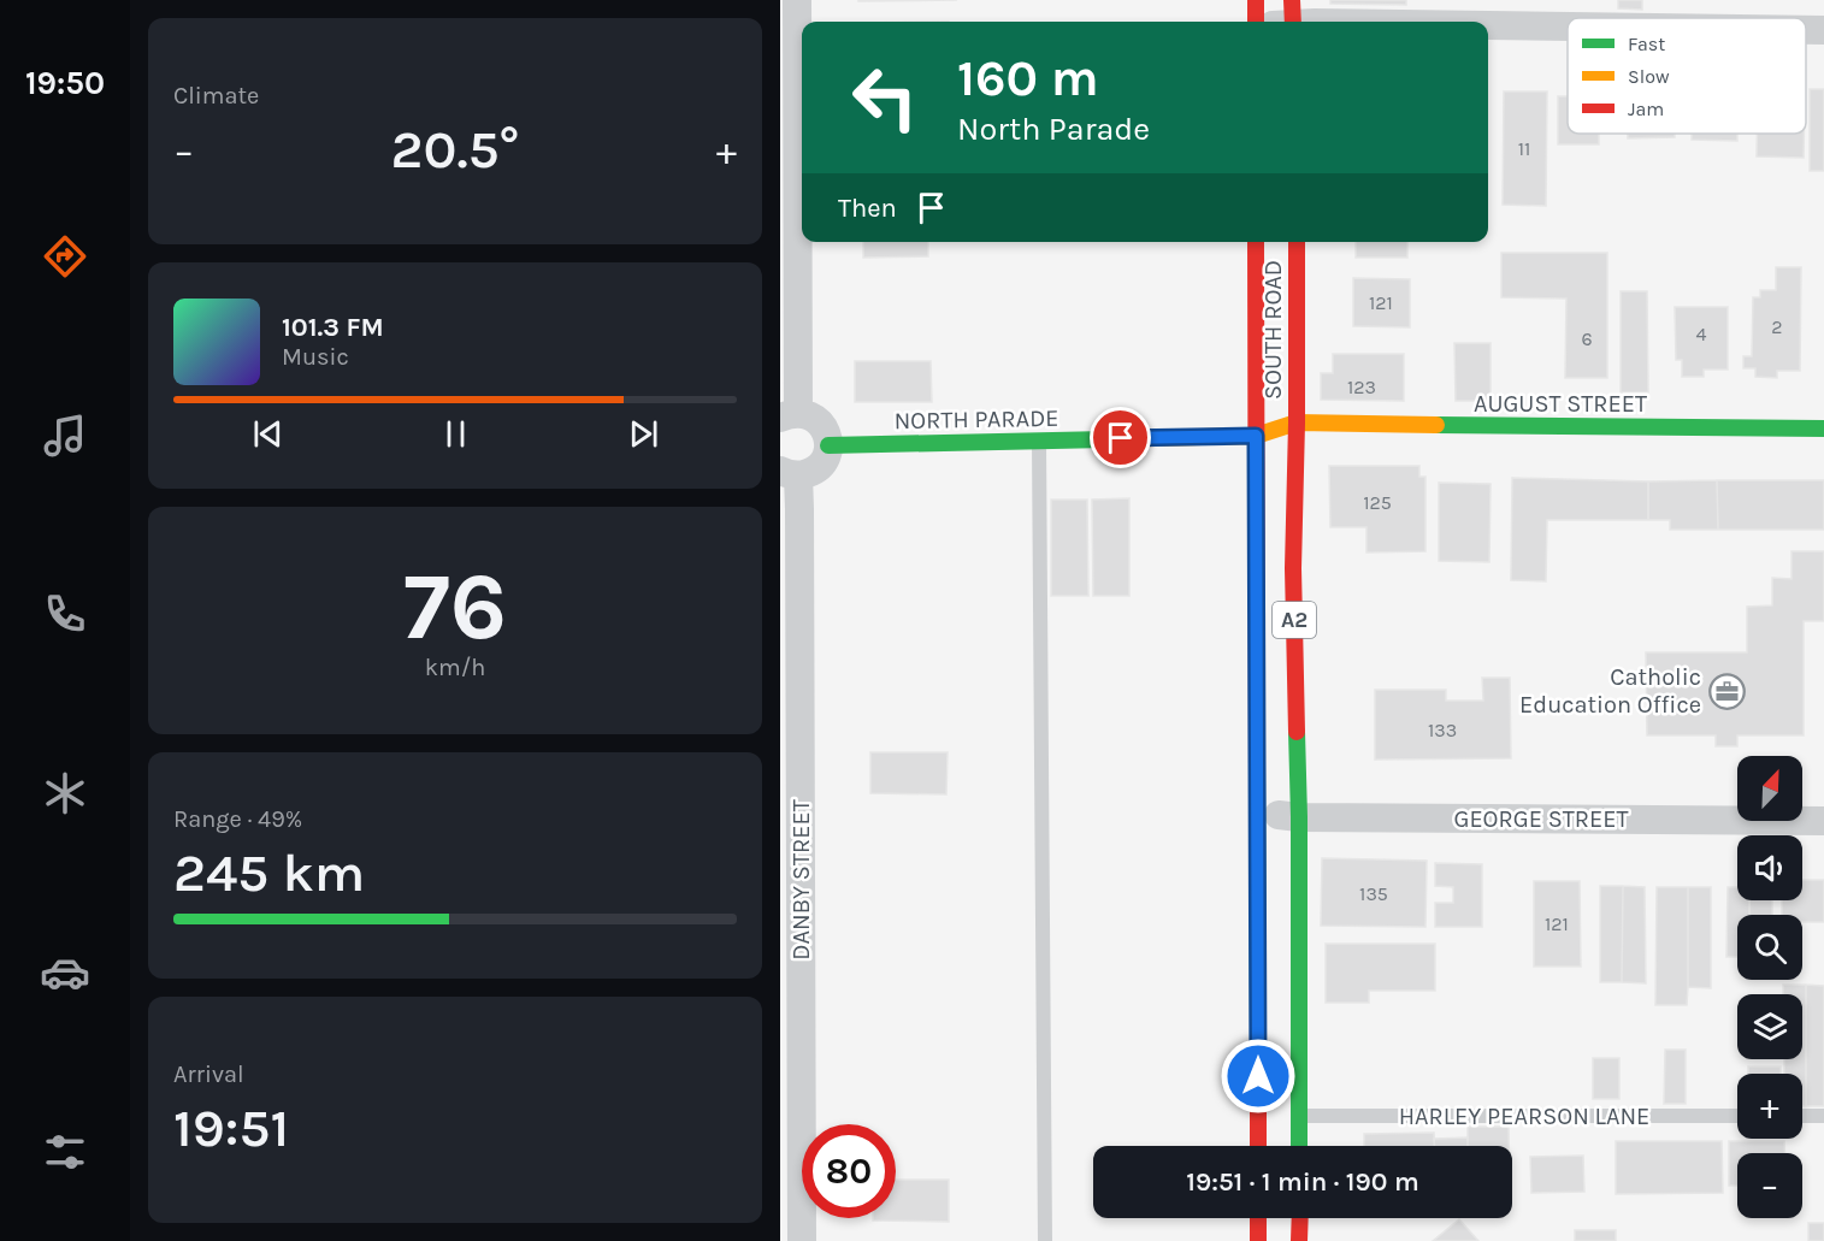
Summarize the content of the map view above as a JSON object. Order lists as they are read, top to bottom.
{
  "streets": {
    "main road": [
      "SOUTH ROAD",
      "AUGUST STREET",
      "NORTH PARADE",
      "A2"
    ],
    "street": ["GEORGE STREET", "DANBY STREET"],
    "lane": ["HARLEY PEARSON LANE"]
  },
  "crossings": [
    ["SOUTH ROAD", "AUGUST STREET"],
    ["SOUTH ROAD", "NORTH PARADE"],
    ["SOUTH ROAD", "GEORGE STREET"],
    ["SOUTH ROAD", "HARLEY PEARSON LANE"],
    ["AUGUST STREET", "NORTH PARADE"]
  ],
  "places": {
    "office": ["Catholic Education Office"]
  },
  "house_numbers": [
    "11",
    "121",
    "2",
    "4",
    "6",
    "123",
    "125",
    "133",
    "135",
    "121"
  ],
  "legend": ["Fast", "Slow", "Jam"],
  "north": "top right",
  "page": {
    "tabs": "19:50",
    "tile": [
      "Climate",
      ["76", "km/h"],
      ["Range · 49%", "245 km"],
      ["Arrival", "19:51"]
    ],
    "turn": ["160 m", "North Parade"],
    "heat": ["−", "20.5°", "+"],
    "then": "Then",
    "song": ["101.3 FM", "Music"],
    "map_buttons": ["+", "−"],
    "limit": "80",
    "trip": "19:51 · 1 min · 190 m"
  }
}
